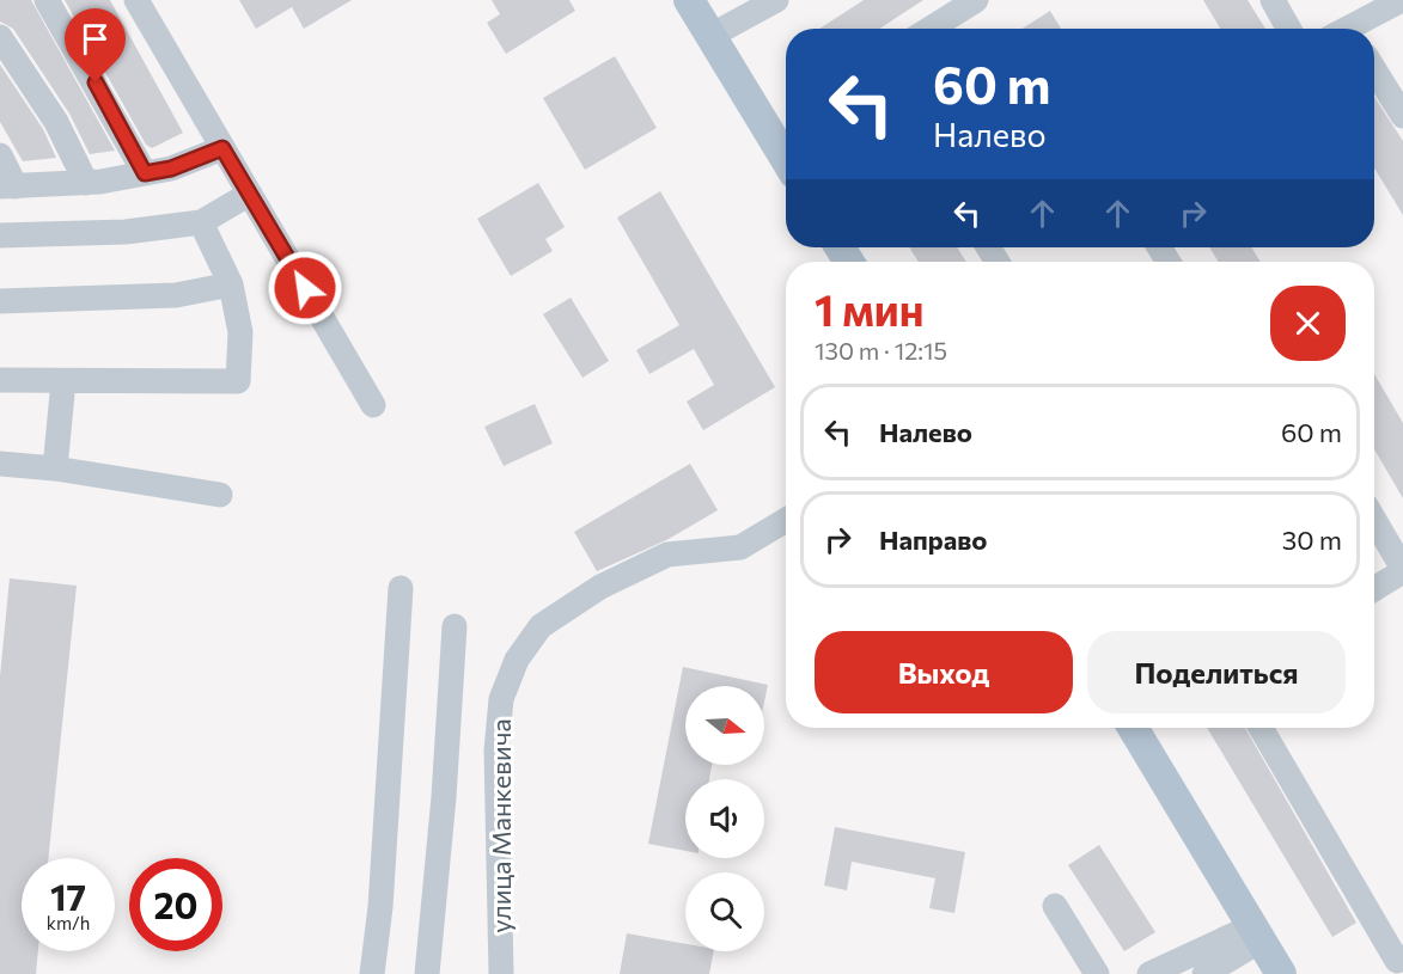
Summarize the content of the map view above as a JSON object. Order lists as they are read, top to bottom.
{
  "streets": {
    "street": ["улица Манкевича"]
  },
  "north": "right",
  "page": {
    "turn": ["60 m", "Налево"],
    "heading": ["1 мин", "130 m · 12:15"],
    "list": [
      {
        "name": "Налево",
        "value": "60 m"
      },
      {
        "name": "Направо",
        "value": "30 m"
      }
    ],
    "buttons": ["Выход", "Поделиться"],
    "speed": "17 km/h",
    "limit": "20"
  }
}
